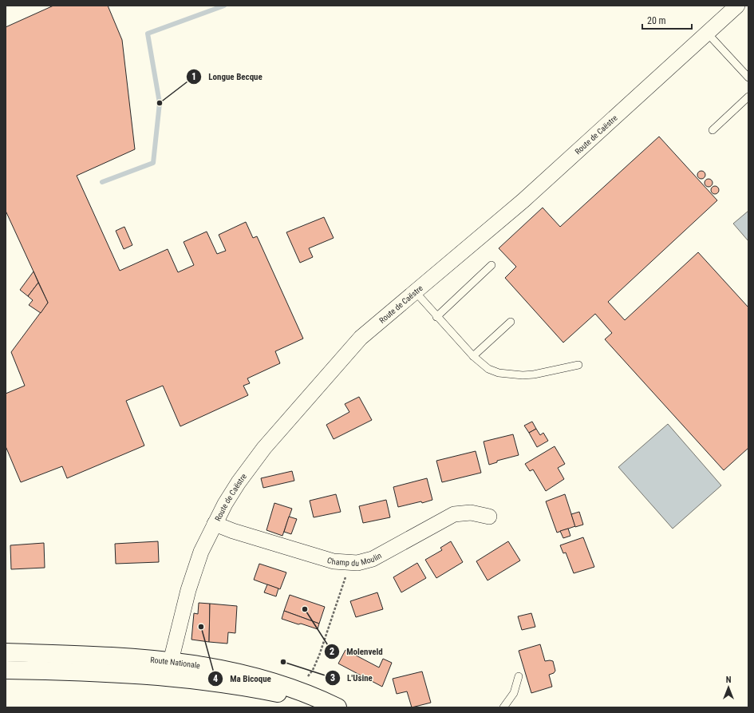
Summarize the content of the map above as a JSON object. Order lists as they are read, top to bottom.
{
  "streets": {
    "street": ["Route de Caëstre", "Champ du Moulin", "Route Nationale"]
  },
  "crossings": [
    ["Route de Caëstre", "Champ du Moulin"],
    ["Route de Caëstre", "Route Nationale"]
  ],
  "places": [
    "Longue Becque",
    "Molenveld",
    "Ma Bicoque",
    "L'Usine"
  ],
  "scale_bar": "20 m",
  "north": "top"
}
